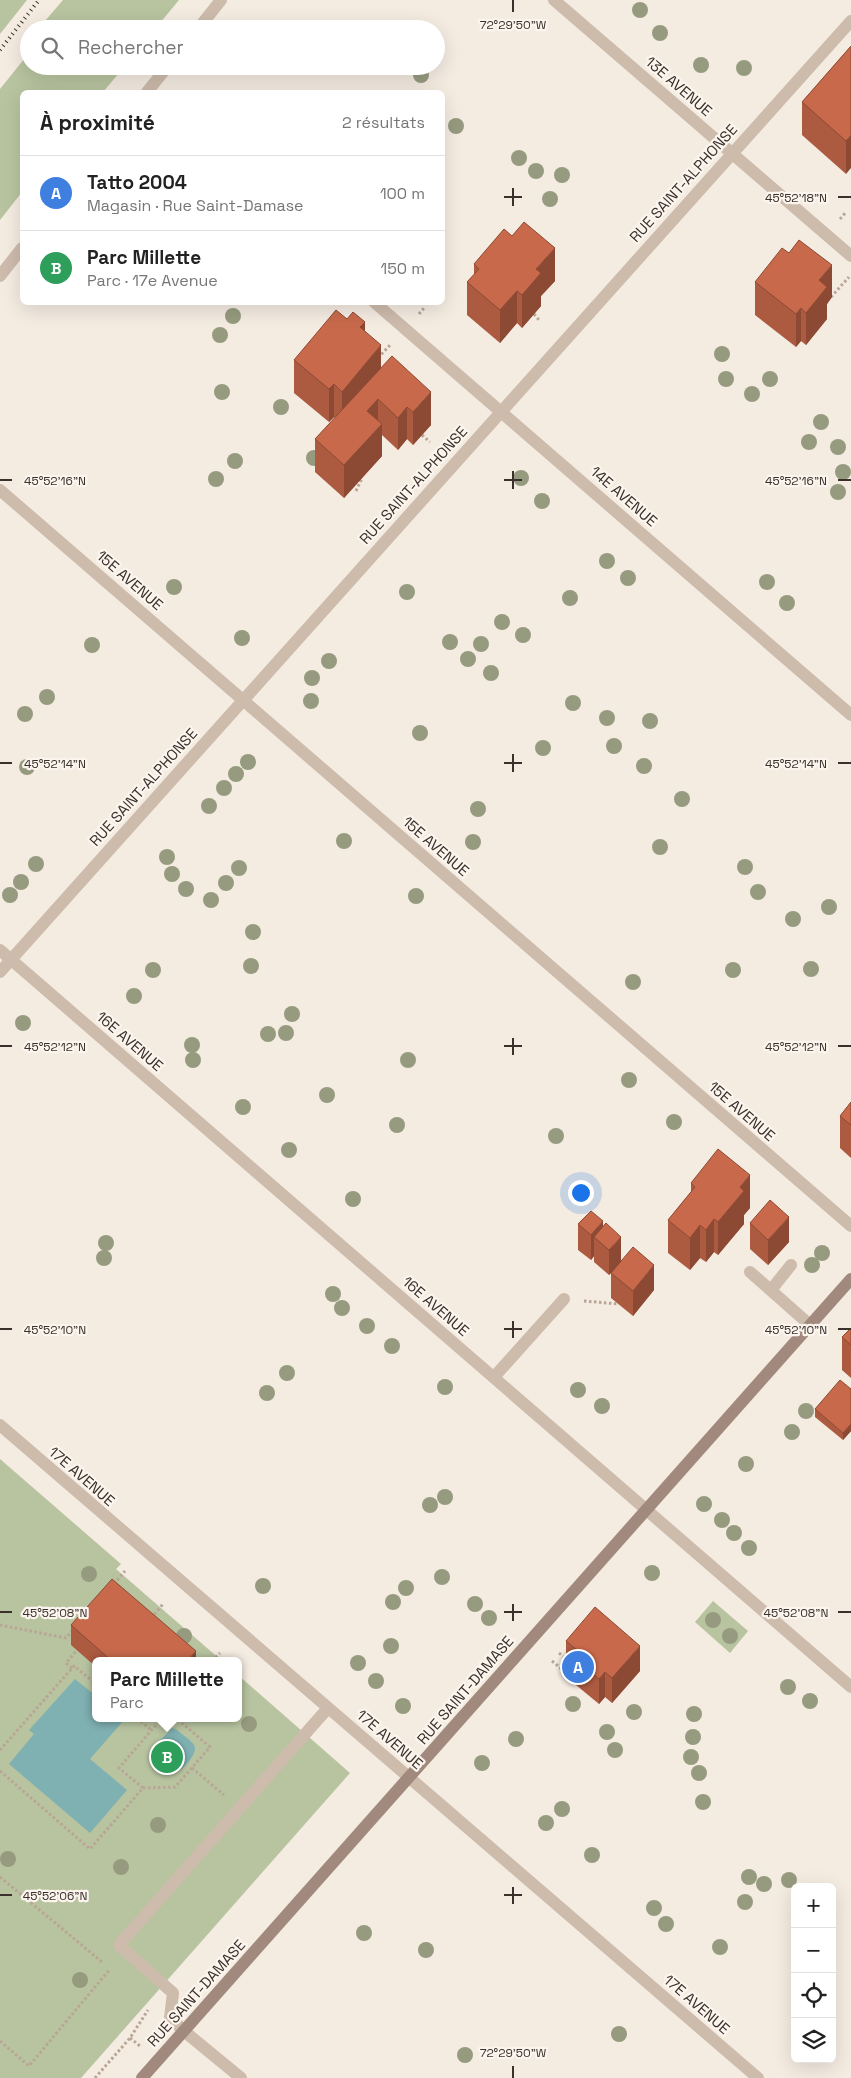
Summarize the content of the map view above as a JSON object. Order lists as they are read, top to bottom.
{
  "streets": {
    "street": [
      "13E AVENUE",
      "RUE SAINT-ALPHONSE",
      "14E AVENUE",
      "15E AVENUE",
      "16E AVENUE",
      "17E AVENUE",
      "RUE SAINT-DAMASE"
    ]
  },
  "crossings": [
    ["13E AVENUE", "RUE SAINT-ALPHONSE"],
    ["RUE SAINT-ALPHONSE", "14E AVENUE"],
    ["RUE SAINT-ALPHONSE", "15E AVENUE"],
    ["RUE SAINT-ALPHONSE", "16E AVENUE"],
    ["16E AVENUE", "RUE SAINT-DAMASE"],
    ["17E AVENUE", "RUE SAINT-DAMASE"]
  ],
  "page": {
    "search": "Rechercher",
    "heading": ["À proximité", "2 résultats"],
    "list": [
      {
        "mark": "A",
        "name": "Tatto 2004",
        "note": "Magasin · Rue Saint-Damase",
        "value": "100 m"
      },
      {
        "mark": "B",
        "name": "Parc Millette",
        "note": "Parc · 17e Avenue",
        "value": "150 m"
      }
    ],
    "pins": ["A", "B"],
    "popup": ["Parc Millette", "Parc"],
    "map_buttons": ["+", "−"]
  },
  "coordinates": [
    "72°29'50\"W",
    "45°52'18\"N",
    "45°52'16\"N",
    "45°52'14\"N",
    "45°52'12\"N",
    "45°52'10\"N",
    "45°52'08\"N",
    "45°52'06\"N"
  ]
}
